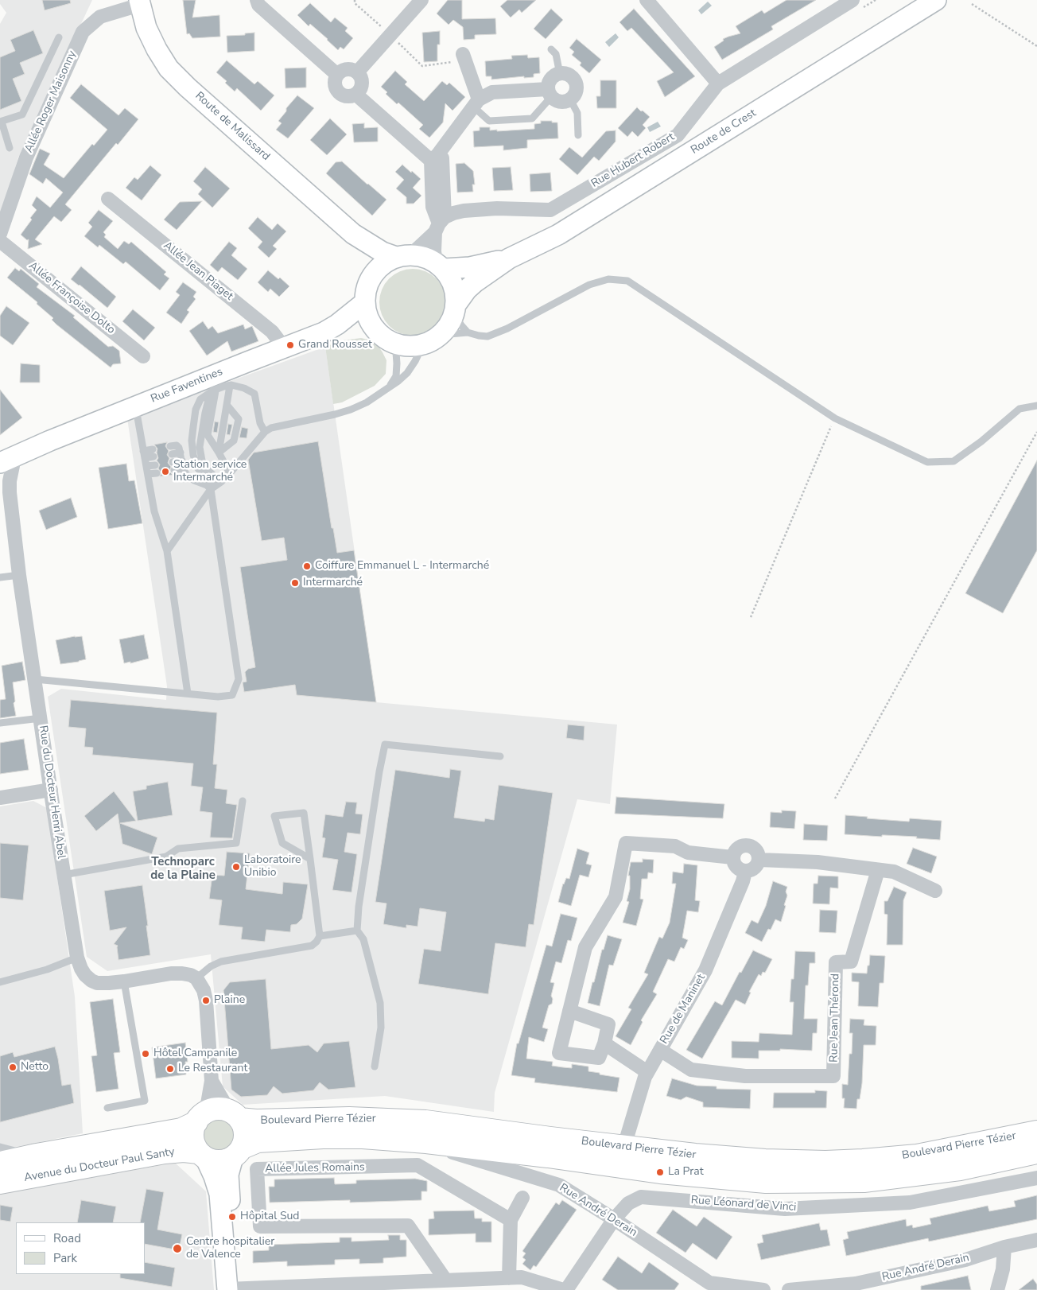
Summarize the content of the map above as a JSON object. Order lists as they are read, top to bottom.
{
  "streets": {
    "main road": [
      "Route de Malissard",
      "Route de Crest",
      "Rue Faventines",
      "Boulevard Pierre Tézier",
      "Avenue du Docteur Paul Santy"
    ],
    "street": [
      "Allée Roger Maisonny",
      "Rue Hubert Robert",
      "Allée Jean Piaget",
      "Allée Françoise Dolto",
      "Rue du Docteur Henri Abel",
      "Rue de Maninet",
      "Rue Jean Thérond",
      "Allée Jules Romains",
      "Rue Léonard de Vinci",
      "Rue André Derain"
    ]
  },
  "crossings": [
    ["Allée Roger Maisonny", "Route de Malissard"],
    ["Route de Malissard", "Rue Faventines"],
    ["Allée Jean Piaget", "Rue Faventines"],
    ["Rue Faventines", "Rue du Docteur Henri Abel"],
    ["Rue de Maninet", "Rue Jean Thérond"],
    ["Rue de Maninet", "Boulevard Pierre Tézier"],
    ["Boulevard Pierre Tézier", "Avenue du Docteur Paul Santy"],
    ["Boulevard Pierre Tézier", "Rue André Derain"],
    ["Rue Léonard de Vinci", "Rue André Derain"]
  ],
  "districts": ["Technoparc de la Plaine"],
  "places": [
    "Grand Rousset",
    "Station service Intermarché",
    "Coiffure Emmanuel L - Intermarché",
    "Intermarché",
    "Laboratoire Unibio",
    "Plaine",
    "Hôtel Campanile",
    "Netto",
    "Le Restaurant",
    "La Prat",
    "Hôpital Sud",
    "Centre hospitalier de Valence"
  ],
  "legend": ["Road", "Park"]
}
